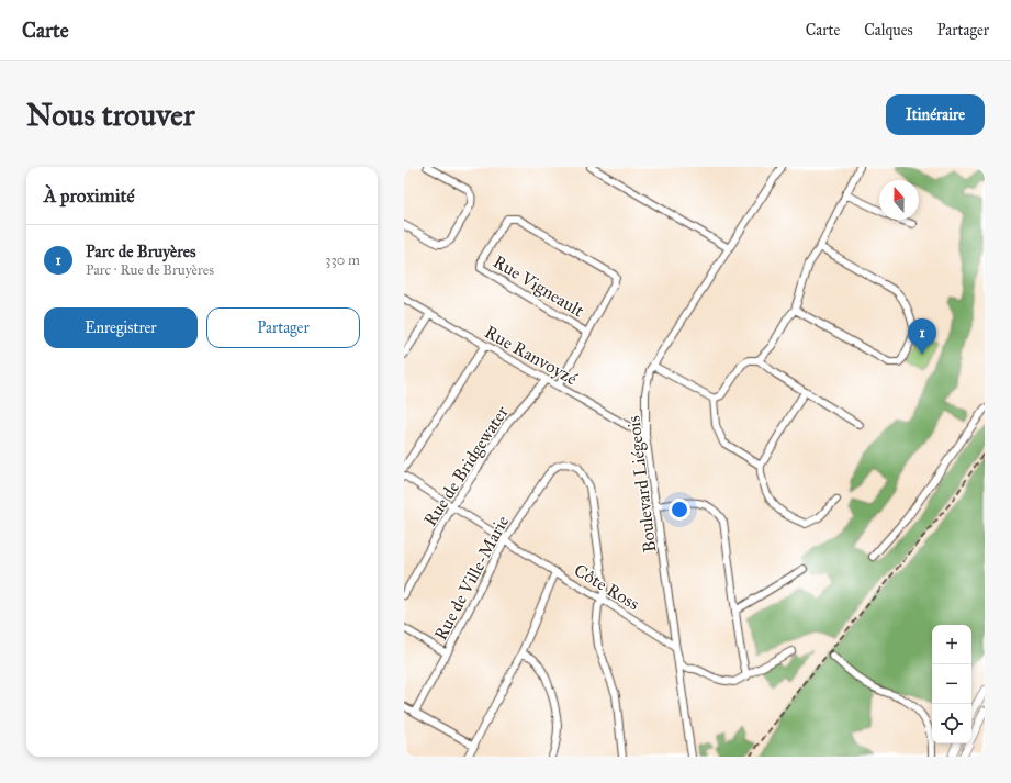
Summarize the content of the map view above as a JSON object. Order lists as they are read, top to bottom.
{
  "streets": {
    "street": [
      "Rue Vigneault",
      "Rue Ranvoyzé",
      "Rue de Bridgewater",
      "Boulevard Liégeois",
      "Rue de Ville-Marie",
      "Côte Ross"
    ]
  },
  "crossings": [
    ["Rue Vigneault", "Rue Ranvoyzé"],
    ["Rue Ranvoyzé", "Rue de Bridgewater"],
    ["Rue Ranvoyzé", "Boulevard Liégeois"],
    ["Rue de Bridgewater", "Côte Ross"],
    ["Boulevard Liégeois", "Côte Ross"],
    ["Rue de Ville-Marie", "Côte Ross"]
  ],
  "north": "top",
  "page": {
    "header": "Carte",
    "nav": ["Carte", "Calques", "Partager"],
    "buttons": [
      "Itinéraire",
      ["Enregistrer", "Partager"]
    ],
    "title": "Nous trouver",
    "heading": "À proximité",
    "list": [
      {
        "mark": "1",
        "name": "Parc de Bruyères",
        "note": "Parc · Rue de Bruyères",
        "value": "330 m"
      }
    ],
    "pins": "1",
    "map_buttons": ["+", "−"]
  }
}
